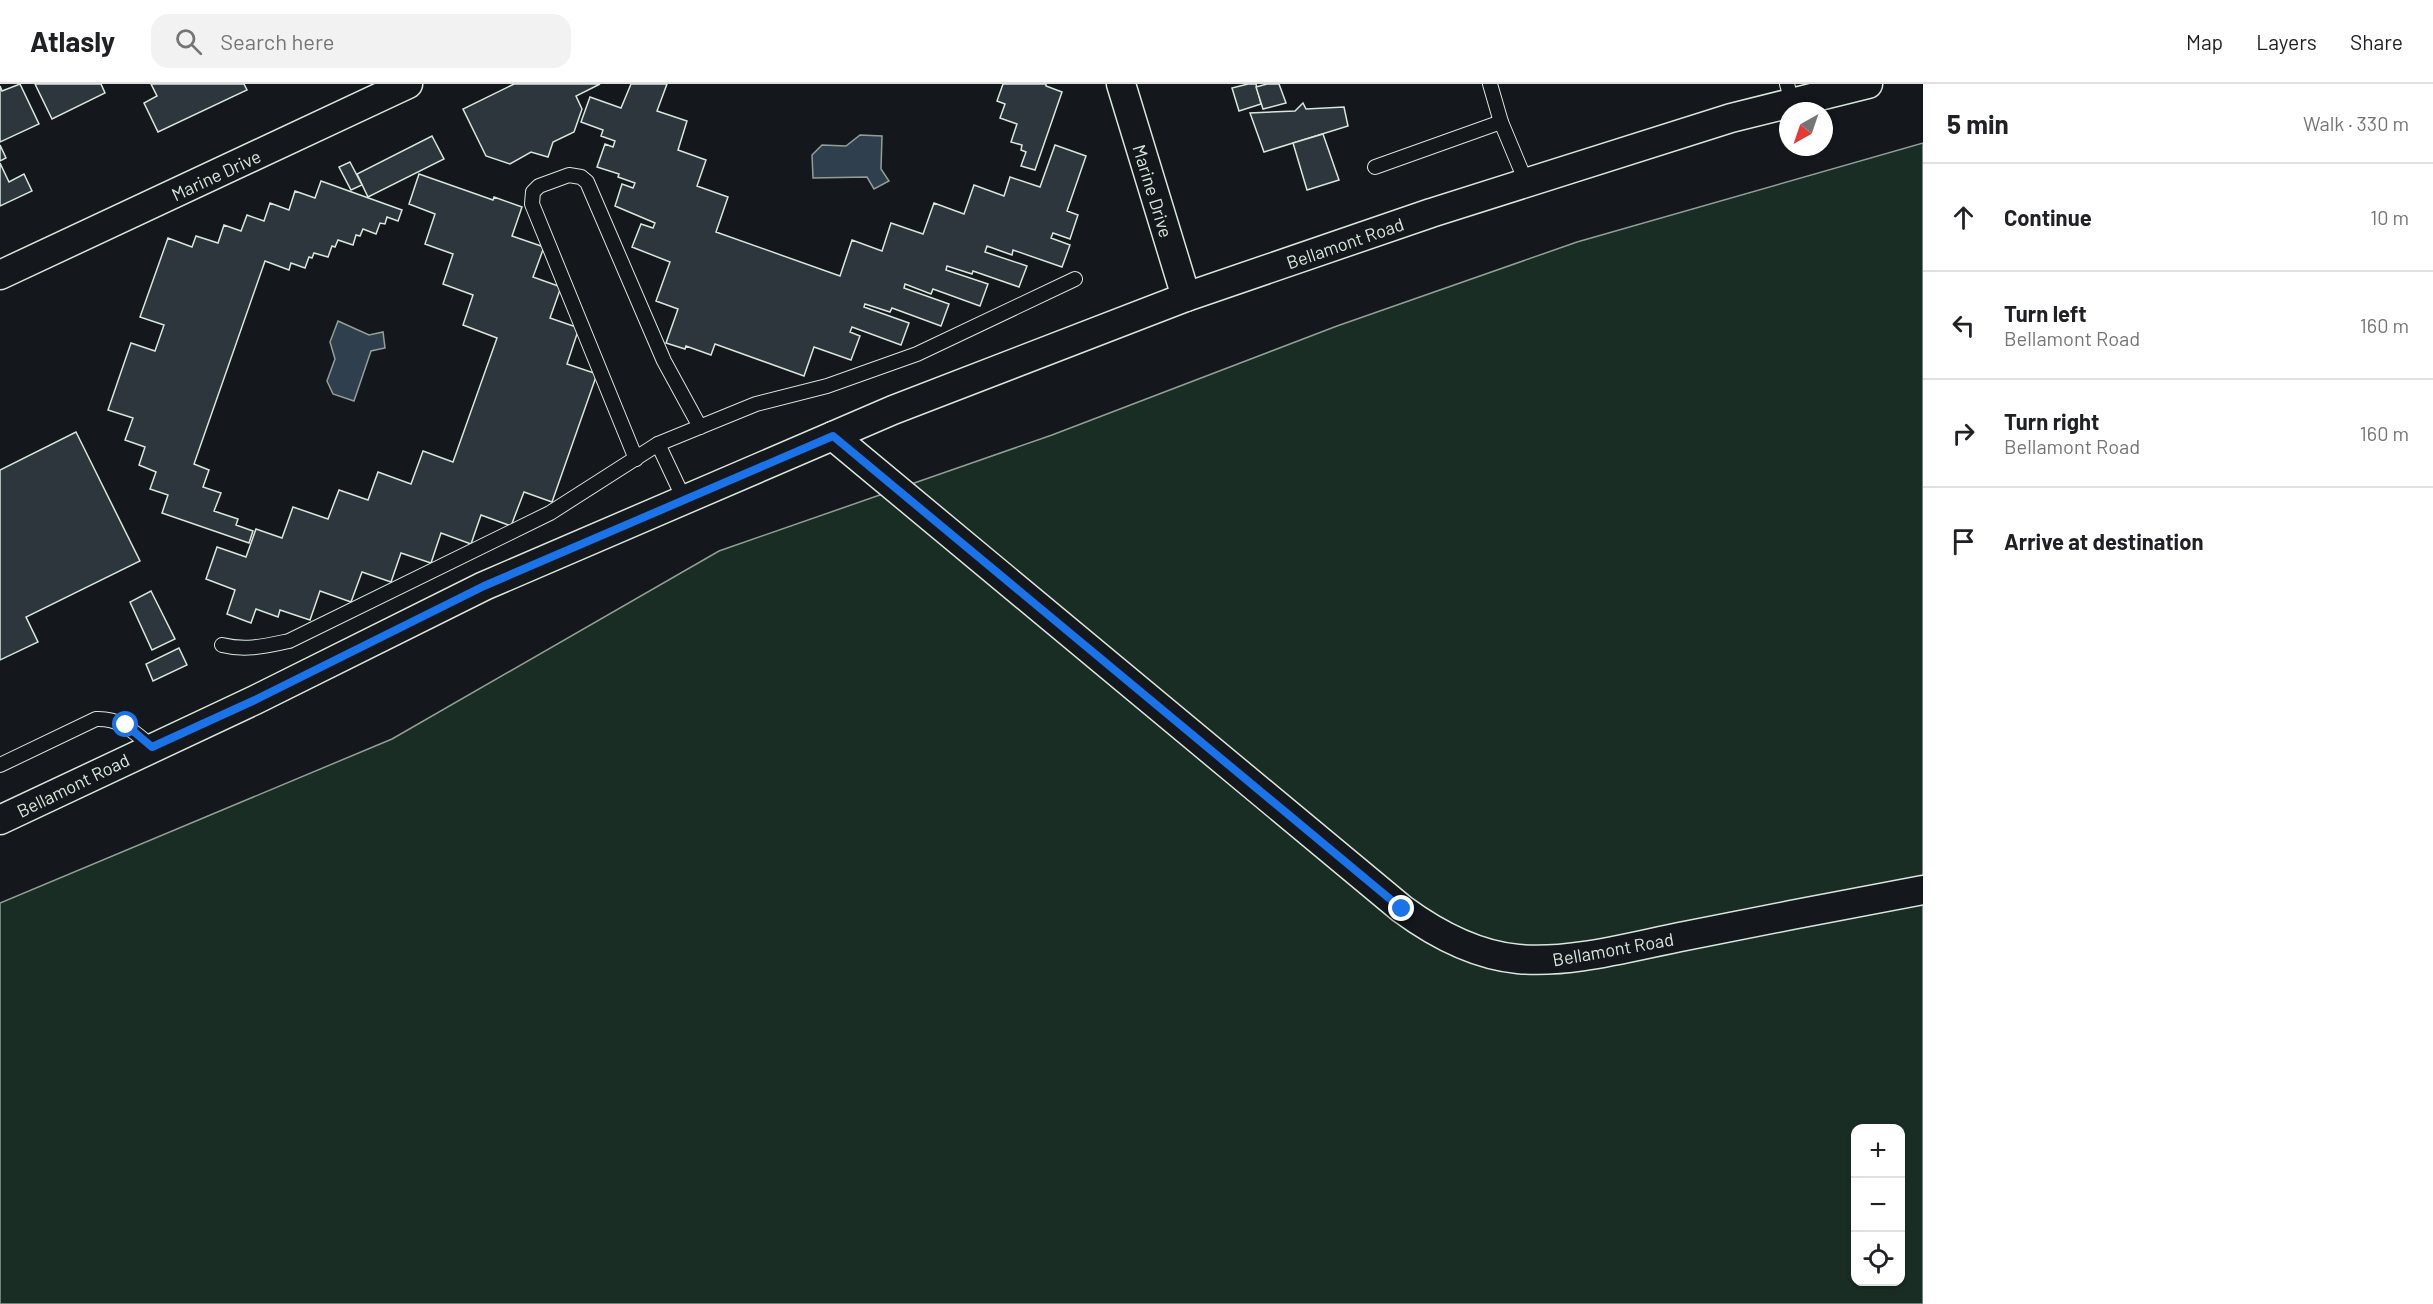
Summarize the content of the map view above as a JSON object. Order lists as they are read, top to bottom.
{
  "streets": {
    "street": ["Marine Drive", "Bellamont Road"]
  },
  "crossings": [
    ["Marine Drive", "Bellamont Road"]
  ],
  "north": "bottom left",
  "page": {
    "header": "Atlasly",
    "search": "Search here",
    "nav": ["Map", "Layers", "Share"],
    "heading": ["5 min", "Walk · 330 m"],
    "list": [
      ["Continue", "10 m"],
      ["Turn left", "Bellamont Road", "160 m"],
      ["Turn right", "Bellamont Road", "160 m"],
      "Arrive at destination"
    ],
    "map_buttons": ["+", "−"]
  }
}
